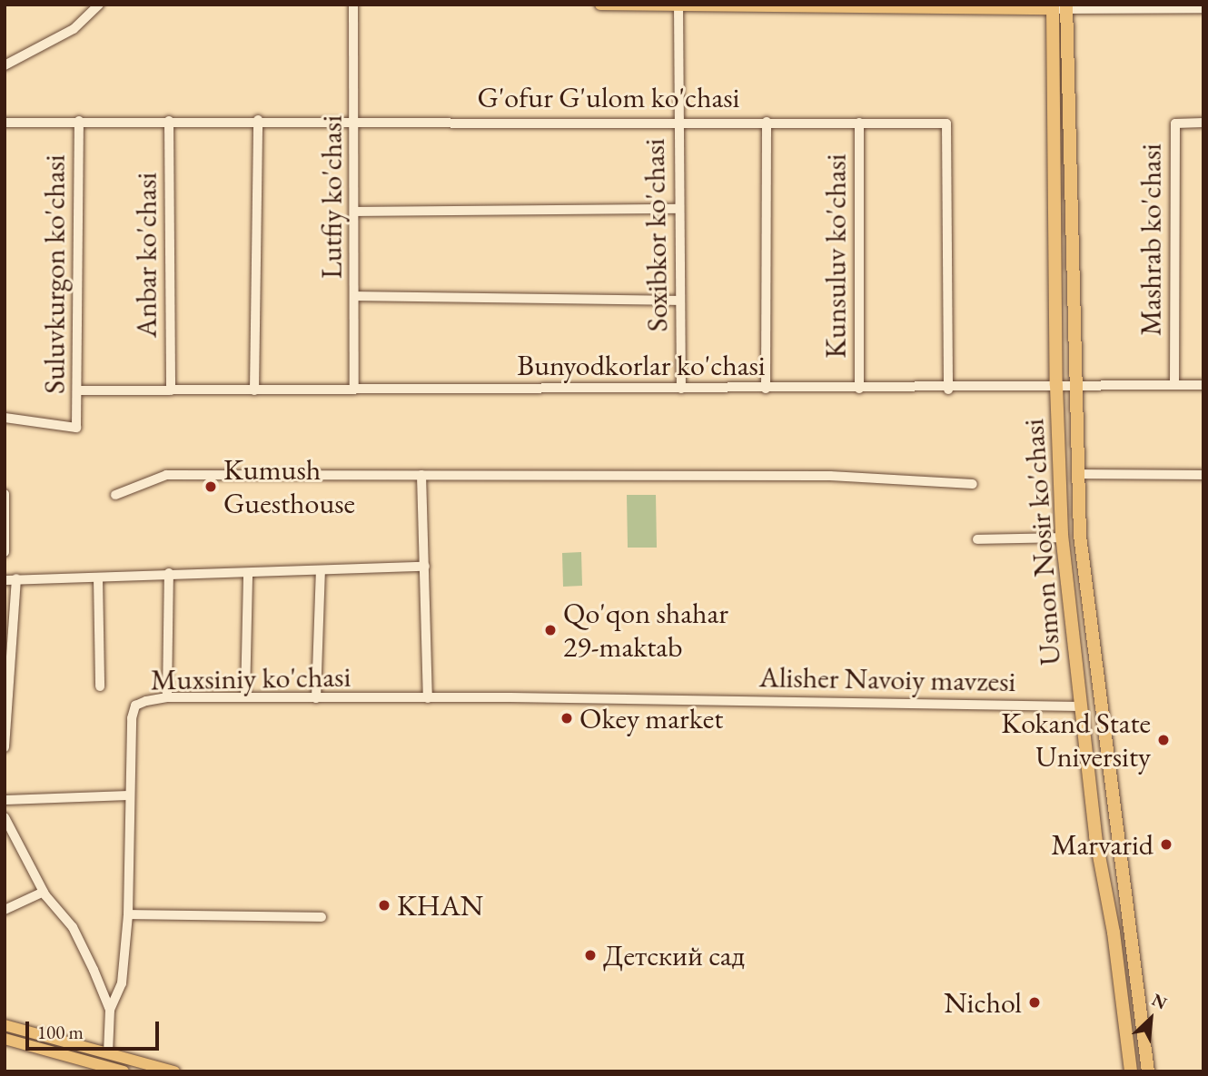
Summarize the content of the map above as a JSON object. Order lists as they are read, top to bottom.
{
  "streets": {
    "highway": ["Usmon Nosir ko'chasi"],
    "street": [
      "G'ofur G'ulom ko'chasi",
      "Lutfiy ko'chasi",
      "Soxibkor ko'chasi",
      "Mashrab ko'chasi",
      "Anbar ko'chasi",
      "Kunsuluv ko'chasi",
      "Suluvkurgon ko'chasi",
      "Bunyodkorlar ko'chasi",
      "Muxsiniy ko'chasi",
      "Alisher Navoiy mavzesi"
    ]
  },
  "crossings": [
    ["G'ofur G'ulom ko'chasi", "Lutfiy ko'chasi"],
    ["G'ofur G'ulom ko'chasi", "Soxibkor ko'chasi"],
    ["G'ofur G'ulom ko'chasi", "Anbar ko'chasi"],
    ["G'ofur G'ulom ko'chasi", "Kunsuluv ko'chasi"],
    ["G'ofur G'ulom ko'chasi", "Suluvkurgon ko'chasi"],
    ["G'ofur G'ulom ko'chasi", "Bunyodkorlar ko'chasi"],
    ["Lutfiy ko'chasi", "Bunyodkorlar ko'chasi"],
    ["Soxibkor ko'chasi", "Bunyodkorlar ko'chasi"],
    ["Mashrab ko'chasi", "Bunyodkorlar ko'chasi"],
    ["Anbar ko'chasi", "Bunyodkorlar ko'chasi"],
    ["Kunsuluv ko'chasi", "Bunyodkorlar ko'chasi"],
    ["Suluvkurgon ko'chasi", "Bunyodkorlar ko'chasi"],
    ["Bunyodkorlar ko'chasi", "Usmon Nosir ko'chasi"],
    ["Usmon Nosir ko'chasi", "Alisher Navoiy mavzesi"],
    ["Muxsiniy ko'chasi", "Alisher Navoiy mavzesi"]
  ],
  "places": [
    "Kumush Guesthouse",
    "Qo'qon shahar 29-maktab",
    "Okey market",
    "Kokand State University",
    "Marvarid",
    "KHAN",
    "Детский сад",
    "Nichol"
  ],
  "scale_bar": "100 m",
  "north": "top right"
}
